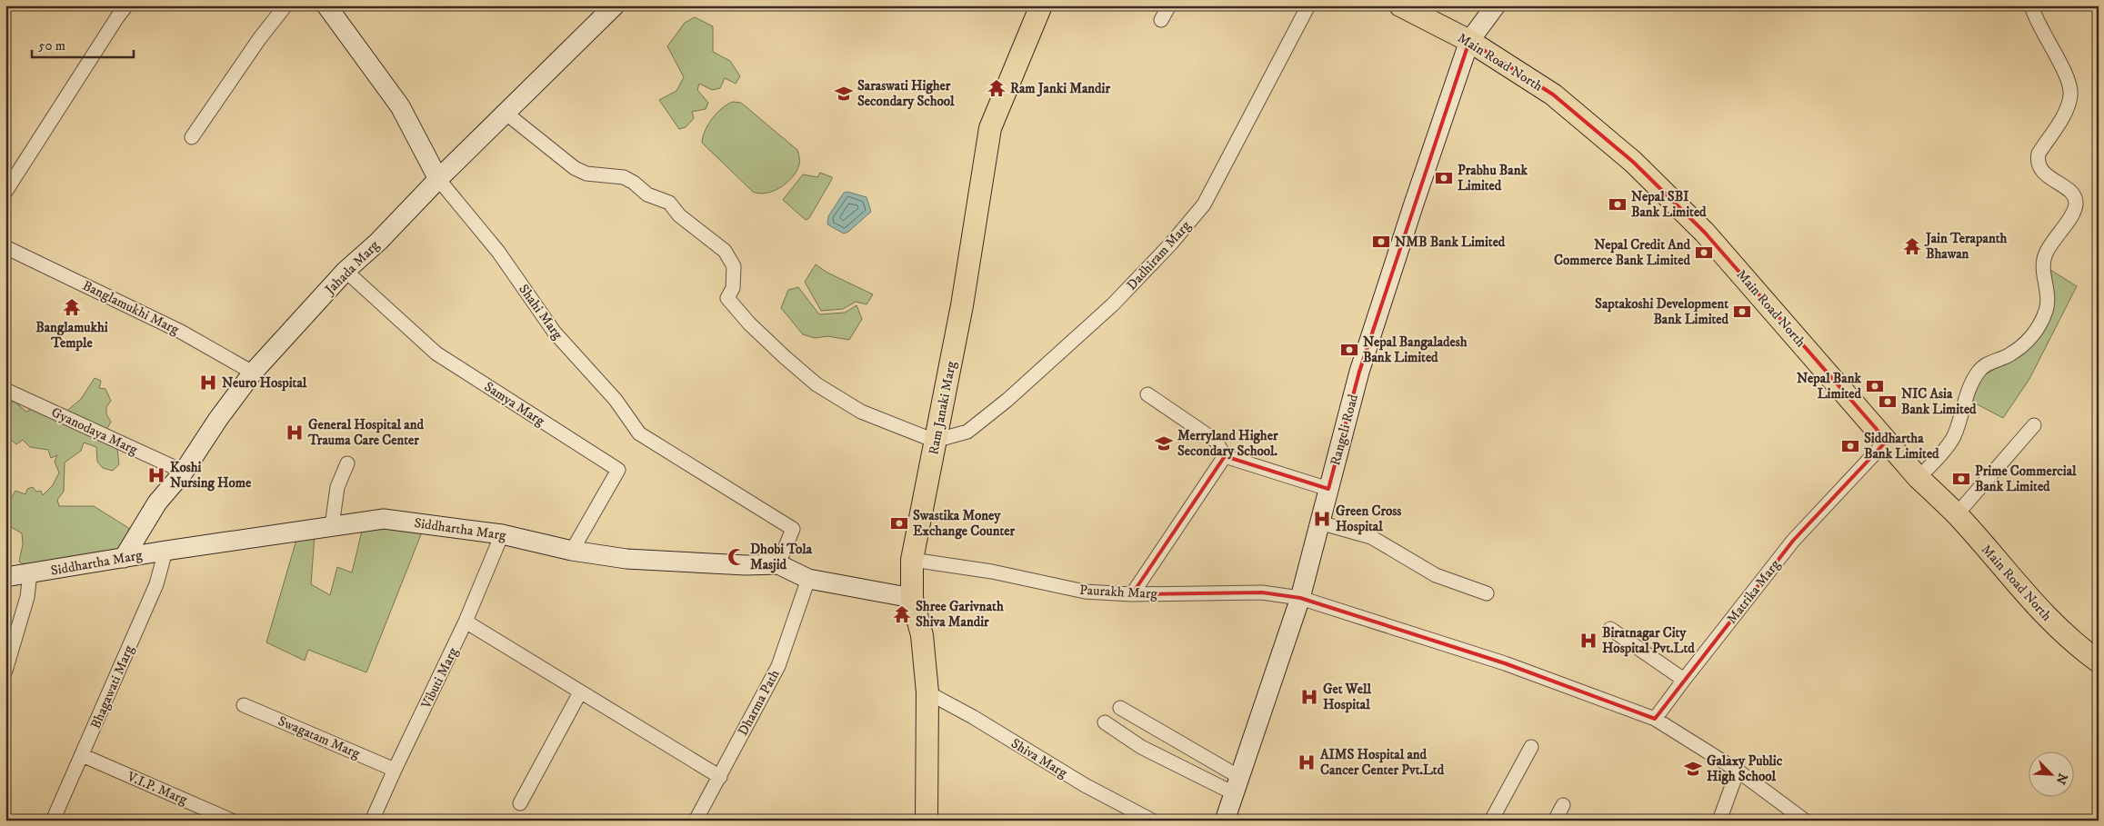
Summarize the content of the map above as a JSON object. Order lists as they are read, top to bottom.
{
  "streets": {
    "main road": ["Main Road North", "Ram Janaki Marg"],
    "street": [
      "Dadhiram Marg",
      "Jahada Marg",
      "Banglamukhi Marg",
      "Shahi Marg",
      "Samya Marg",
      "Rangeli Road",
      "Gyanodaya Marg",
      "Siddhartha Marg",
      "Paurakh Marg",
      "Matrika Marg",
      "Vibuti Marg",
      "Bhagawati Marg",
      "Dharma Path",
      "Swagatam Marg",
      "Shiva Marg",
      "V.I.P. Marg"
    ]
  },
  "crossings": [
    ["Main Road North", "Rangeli Road"],
    ["Main Road North", "Matrika Marg"],
    ["Dadhiram Marg", "Ram Janaki Marg"],
    ["Jahada Marg", "Banglamukhi Marg"],
    ["Jahada Marg", "Shahi Marg"],
    ["Jahada Marg", "Samya Marg"],
    ["Jahada Marg", "Gyanodaya Marg"],
    ["Jahada Marg", "Siddhartha Marg"],
    ["Shahi Marg", "Siddhartha Marg"],
    ["Samya Marg", "Siddhartha Marg"],
    ["Ram Janaki Marg", "Siddhartha Marg"],
    ["Ram Janaki Marg", "Paurakh Marg"],
    ["Ram Janaki Marg", "Shiva Marg"],
    ["Rangeli Road", "Paurakh Marg"],
    ["Siddhartha Marg", "Vibuti Marg"],
    ["Siddhartha Marg", "Bhagawati Marg"],
    ["Siddhartha Marg", "Dharma Path"],
    ["Paurakh Marg", "Matrika Marg"],
    ["Vibuti Marg", "Swagatam Marg"],
    ["Bhagawati Marg", "V.I.P. Marg"]
  ],
  "places": {
    "temple": [
      "Ram Janki Mandir",
      "Jain Terapanth Bhawan",
      "Banglamukhi Temple",
      "Shree Garivnath Shiva Mandir"
    ],
    "school or university": ["Saraswati Higher Secondary School", "Merryland Higher Secondary School.", "Galaxy Public High School"],
    "bank": [
      "Prabhu Bank Limited",
      "Nepal SBI Bank Limited",
      "NMB Bank Limited",
      "Nepal Credit And Commerce Bank Limited",
      "Saptakoshi Development Bank Limited",
      "Nepal Bangaladesh Bank Limited",
      "Nepal Bank Limited",
      "NIC Asia Bank Limited",
      "Siddhartha Bank Limited",
      "Prime Commercial Bank Limited",
      "Swastika Money Exchange Counter"
    ],
    "hospital": [
      "Neuro Hospital",
      "General Hospital and Trauma Care Center",
      "Koshi Nursing Home",
      "Green Cross Hospital",
      "Biratnagar City Hospital Pvt.Ltd",
      "Get Well Hospital",
      "AIMS Hospital and Cancer Center Pvt.Ltd"
    ],
    "mosque": ["Dhobi Tola Masjid"]
  },
  "scale_bar": "50 m",
  "north": "bottom right"
}
